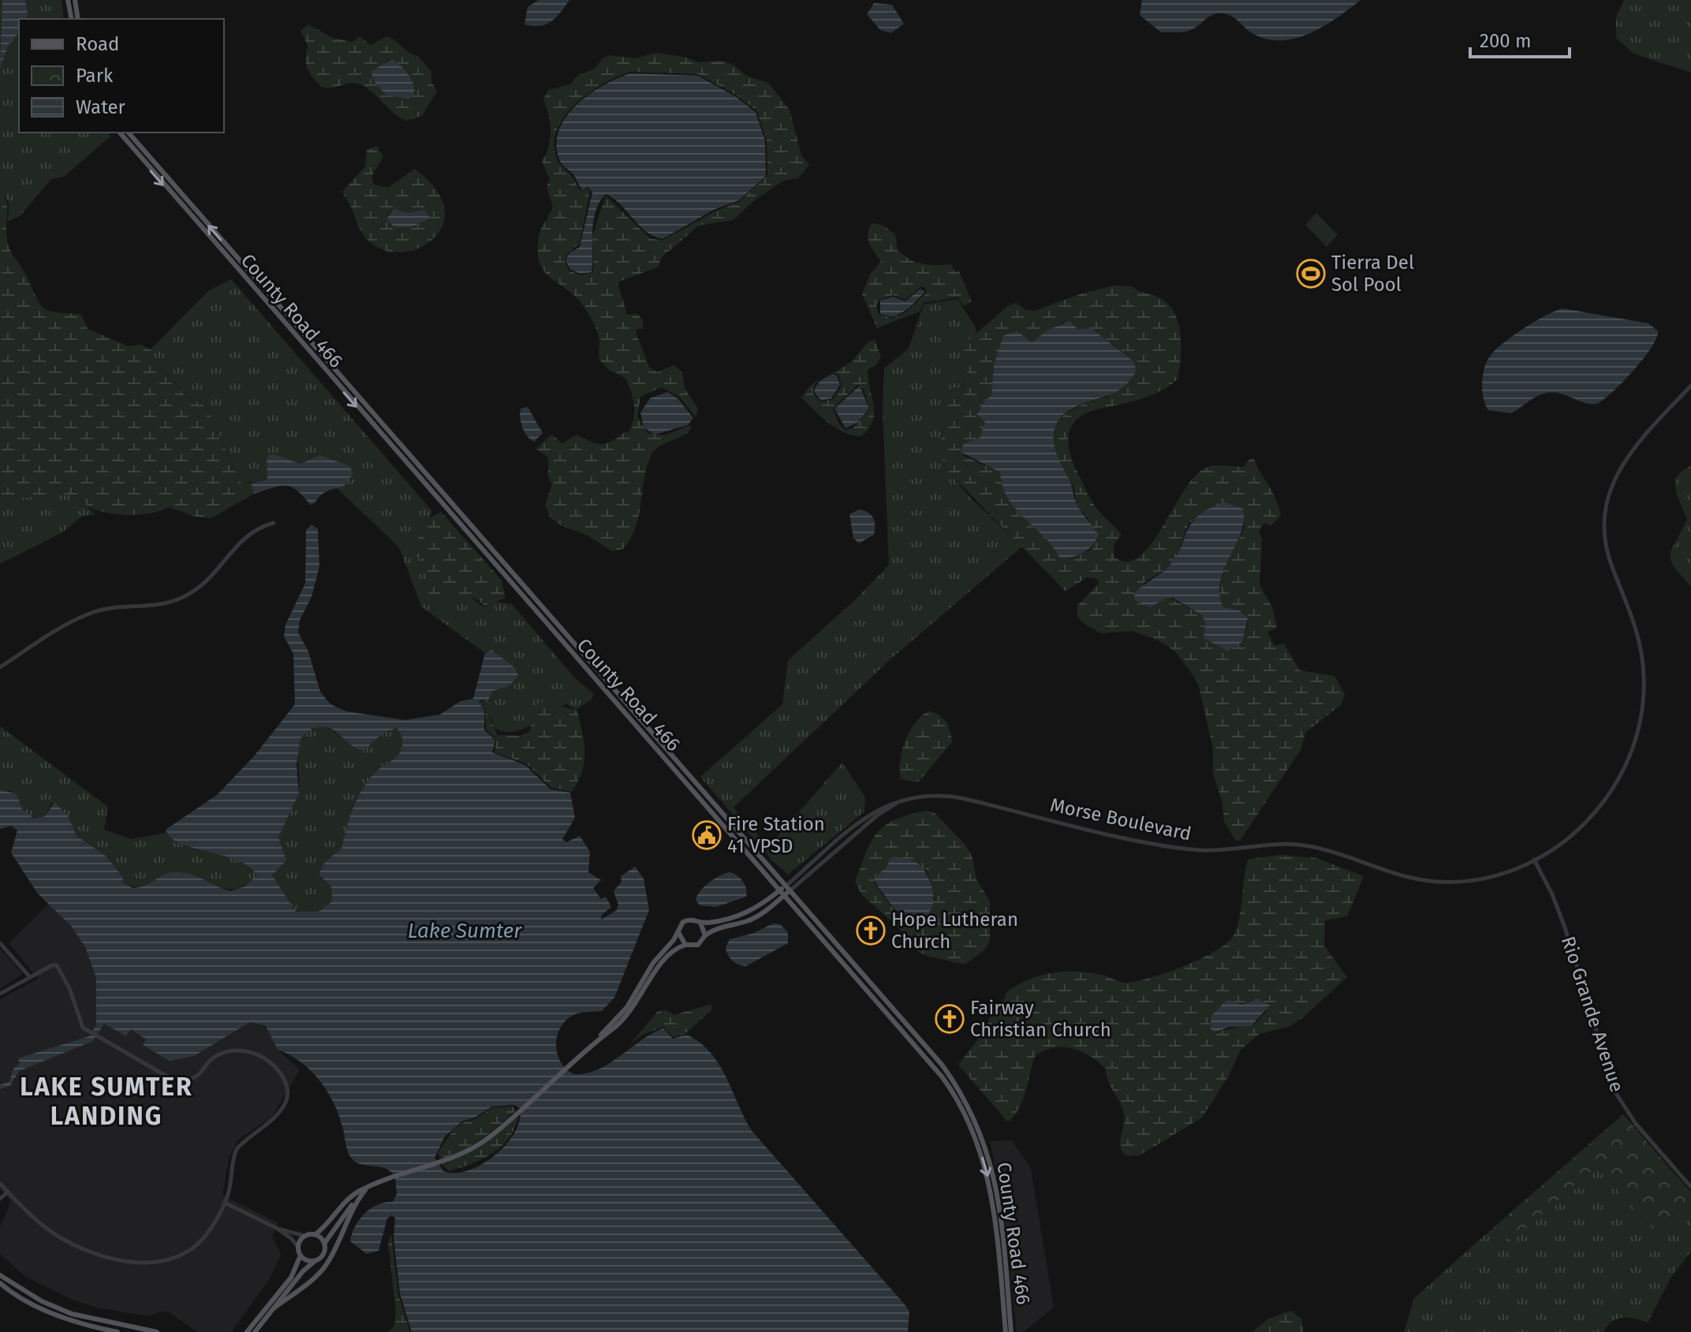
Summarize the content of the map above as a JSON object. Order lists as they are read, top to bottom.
{
  "streets": {
    "main road": ["County Road 466", "Morse Boulevard"],
    "street": ["Rio Grande Avenue"]
  },
  "crossings": [
    ["County Road 466", "Morse Boulevard"],
    ["Morse Boulevard", "Rio Grande Avenue"]
  ],
  "districts": ["LAKE SUMTER LANDING"],
  "water": ["Lake Sumter"],
  "places": {
    "sports": ["Tierra Del Sol Pool"],
    "public building": ["Fire Station 41 VPSD"],
    "church": ["Hope Lutheran Church", "Fairway Christian Church"]
  },
  "legend": ["Road", "Park", "Water"],
  "scale_bar": "200 m"
}
